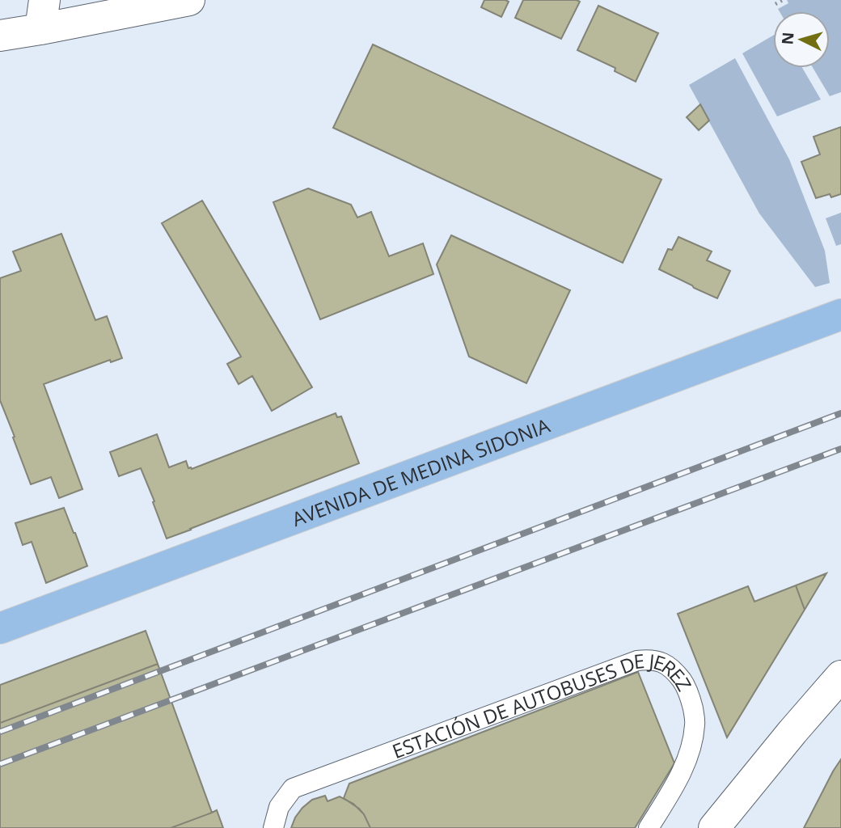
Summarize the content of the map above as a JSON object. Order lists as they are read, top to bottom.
{
  "streets": {
    "main road": ["AVENIDA DE MEDINA SIDONIA"],
    "lane": ["ESTACIÓN DE AUTOBUSES DE JEREZ"]
  },
  "north": "left"
}
